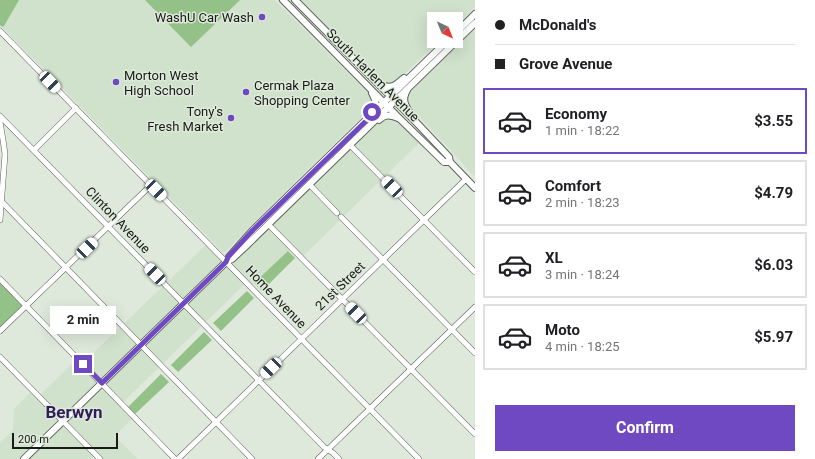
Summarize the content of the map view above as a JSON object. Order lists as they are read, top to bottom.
{
  "streets": {
    "main road": ["South Harlem Avenue"],
    "street": ["Clinton Avenue", "21st Street", "Home Avenue"]
  },
  "crossings": [
    ["South Harlem Avenue", "21st Street"],
    ["Clinton Avenue", "21st Street"],
    ["21st Street", "Home Avenue"]
  ],
  "districts": ["Berwyn"],
  "places": [
    "WashU Car Wash",
    "Morton West High School",
    "Cermak Plaza Shopping Center",
    "Tony's Fresh Market"
  ],
  "scale_bar": "200 m",
  "north": "bottom right",
  "page": {
    "banner": ["McDonald's", "Grove Avenue"],
    "list": [
      {
        "name": "Economy",
        "note": "1 min · 18:22",
        "value": "$3.55"
      },
      {
        "name": "Comfort",
        "note": "2 min · 18:23",
        "value": "$4.79"
      },
      {
        "name": "XL",
        "note": "3 min · 18:24",
        "value": "$6.03"
      },
      {
        "name": "Moto",
        "note": "4 min · 18:25",
        "value": "$5.97"
      }
    ],
    "bubble": "2 min",
    "buttons": "Confirm",
    "scale": "200 m"
  }
}
